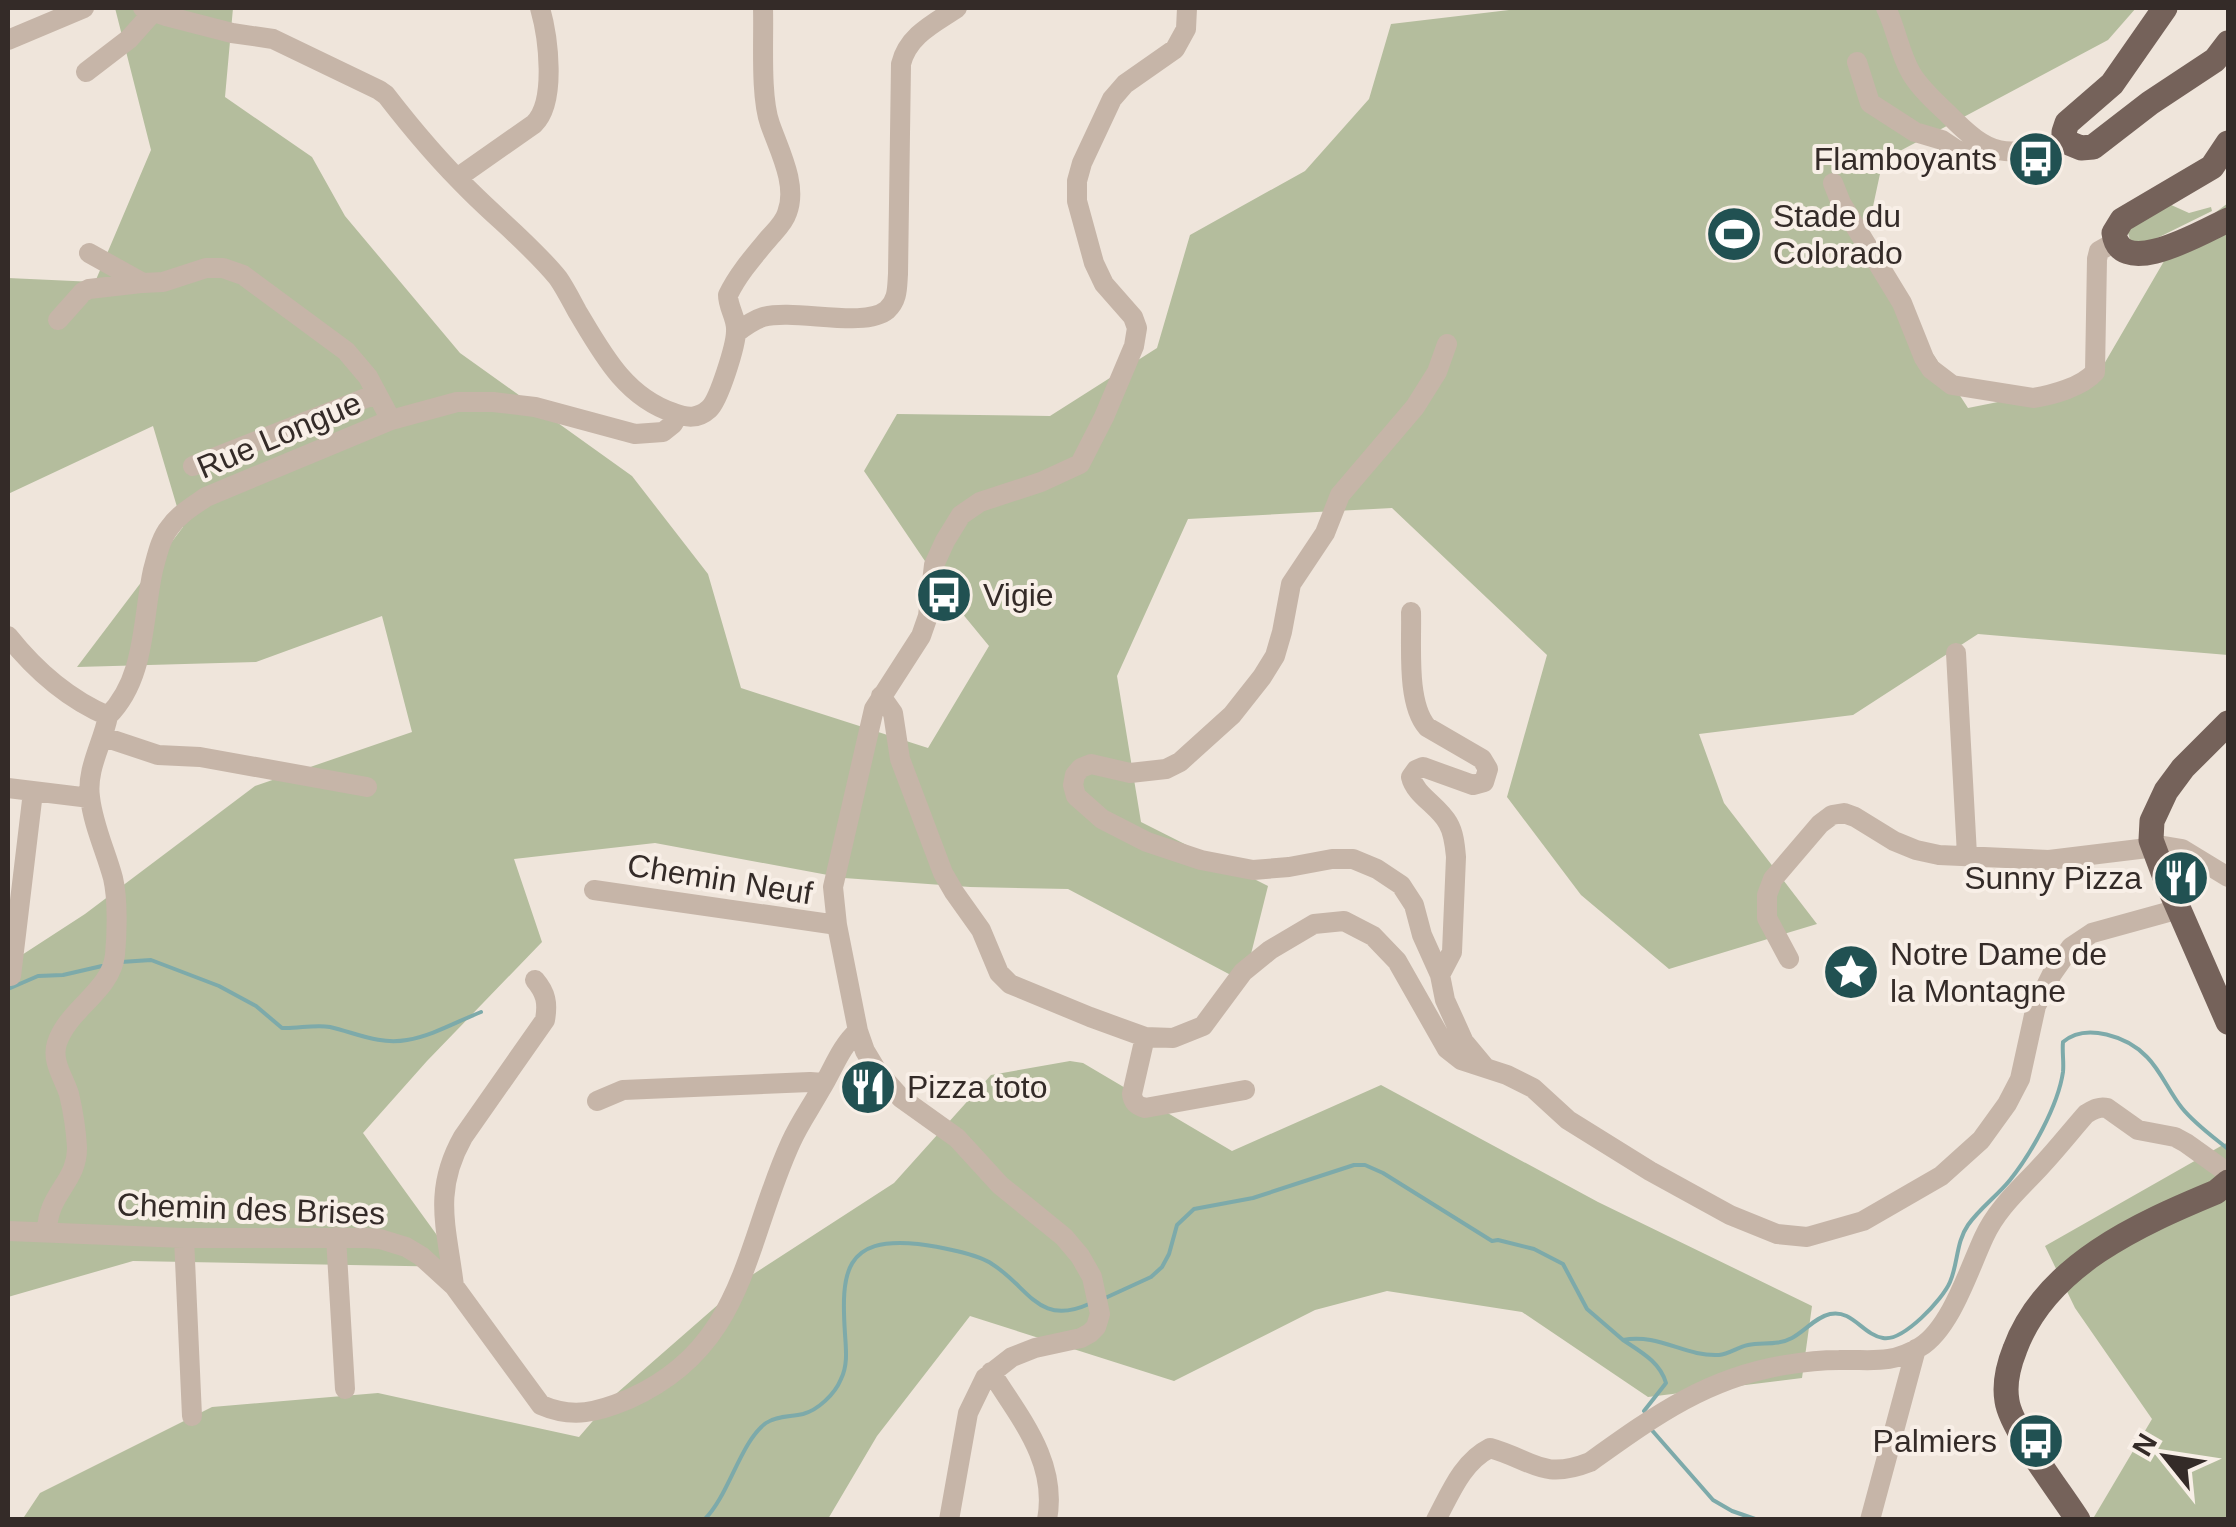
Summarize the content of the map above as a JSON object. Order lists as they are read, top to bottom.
{
  "streets": {
    "street": ["Rue Longue", "Chemin Neuf", "Chemin des Brises"]
  },
  "places": {
    "bus stop": ["Flamboyants", "Vigie", "Palmiers"],
    "sports": ["Stade du Colorado"],
    "restaurant": ["Sunny Pizza", "Pizza toto"],
    "place": ["Notre Dame de la Montagne"]
  },
  "north": "top left"
}
